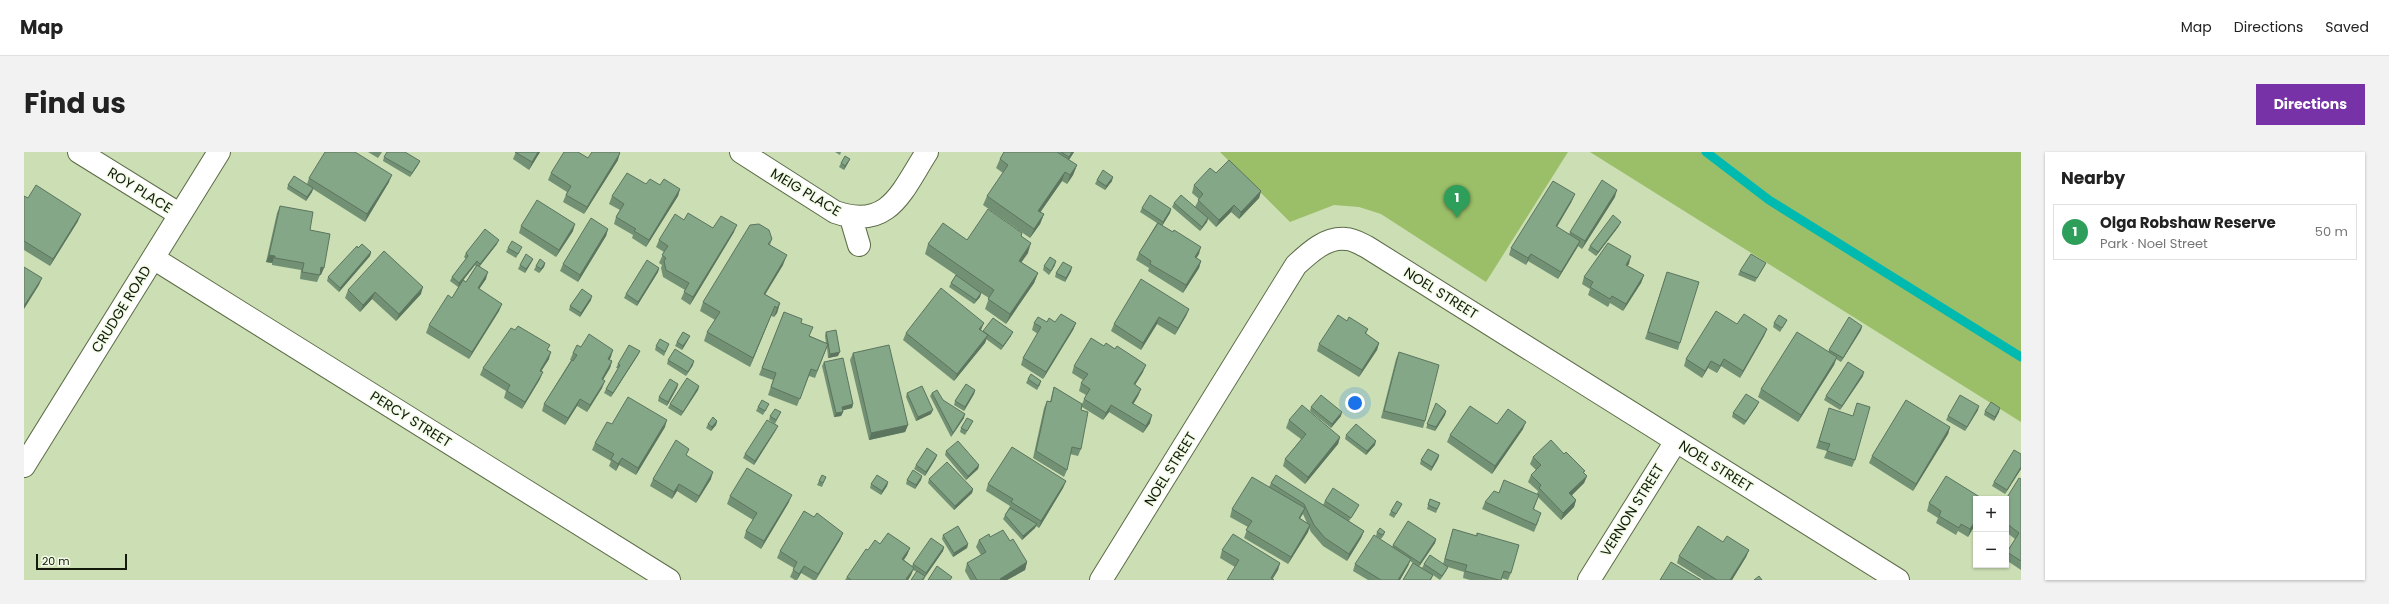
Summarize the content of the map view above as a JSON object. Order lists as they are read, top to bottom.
{
  "streets": {
    "street": [
      "ROY PLACE",
      "MEIG PLACE",
      "NOEL STREET",
      "CRUDGE ROAD",
      "PERCY STREET",
      "VERNON STREET"
    ]
  },
  "crossings": [
    ["ROY PLACE", "CRUDGE ROAD"],
    ["NOEL STREET", "VERNON STREET"],
    ["CRUDGE ROAD", "PERCY STREET"]
  ],
  "scale_bar": "20 m",
  "page": {
    "header": "Map",
    "nav": ["Map", "Directions", "Saved"],
    "title": "Find us",
    "buttons": "Directions",
    "heading": "Nearby",
    "pins": "1",
    "list": [
      {
        "mark": "1",
        "name": "Olga Robshaw Reserve",
        "note": "Park · Noel Street",
        "value": "50 m"
      }
    ],
    "map_buttons": ["+", "−"],
    "scale": "20 m"
  }
}
